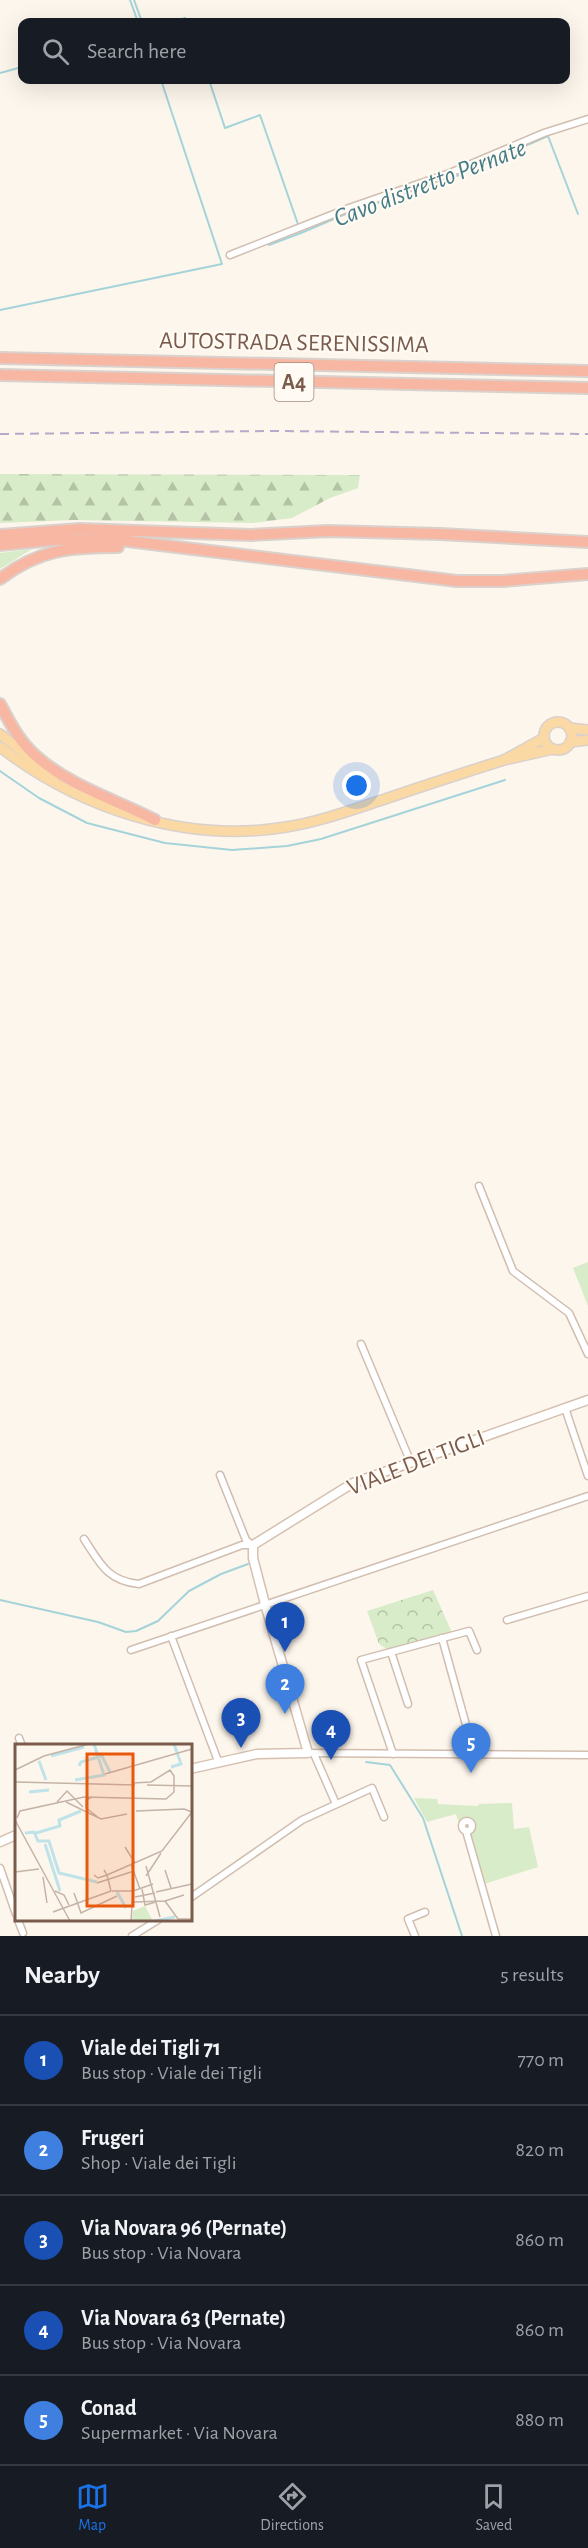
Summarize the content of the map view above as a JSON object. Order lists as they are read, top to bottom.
{
  "streets": {
    "highway": ["AUTOSTRADA SERENISSIMA", "A4"],
    "main road": ["VIALE DEI TIGLI"]
  },
  "water": ["Cavo distretto Pernate"],
  "page": {
    "search": "Search here",
    "pins": [
      "1",
      "2",
      "3",
      "4",
      "5"
    ],
    "heading": ["Nearby", "5 results"],
    "list": [
      {
        "mark": "1",
        "name": "Viale dei Tigli 71",
        "note": "Bus stop · Viale dei Tigli",
        "value": "770 m"
      },
      {
        "mark": "2",
        "name": "Frugeri",
        "note": "Shop · Viale dei Tigli",
        "value": "820 m"
      },
      {
        "mark": "3",
        "name": "Via Novara 96 (Pernate)",
        "note": "Bus stop · Via Novara",
        "value": "860 m"
      },
      {
        "mark": "4",
        "name": "Via Novara 63 (Pernate)",
        "note": "Bus stop · Via Novara",
        "value": "860 m"
      },
      {
        "mark": "5",
        "name": "Conad",
        "note": "Supermarket · Via Novara",
        "value": "880 m"
      }
    ],
    "nav": ["Map", "Directions", "Saved"]
  }
}
